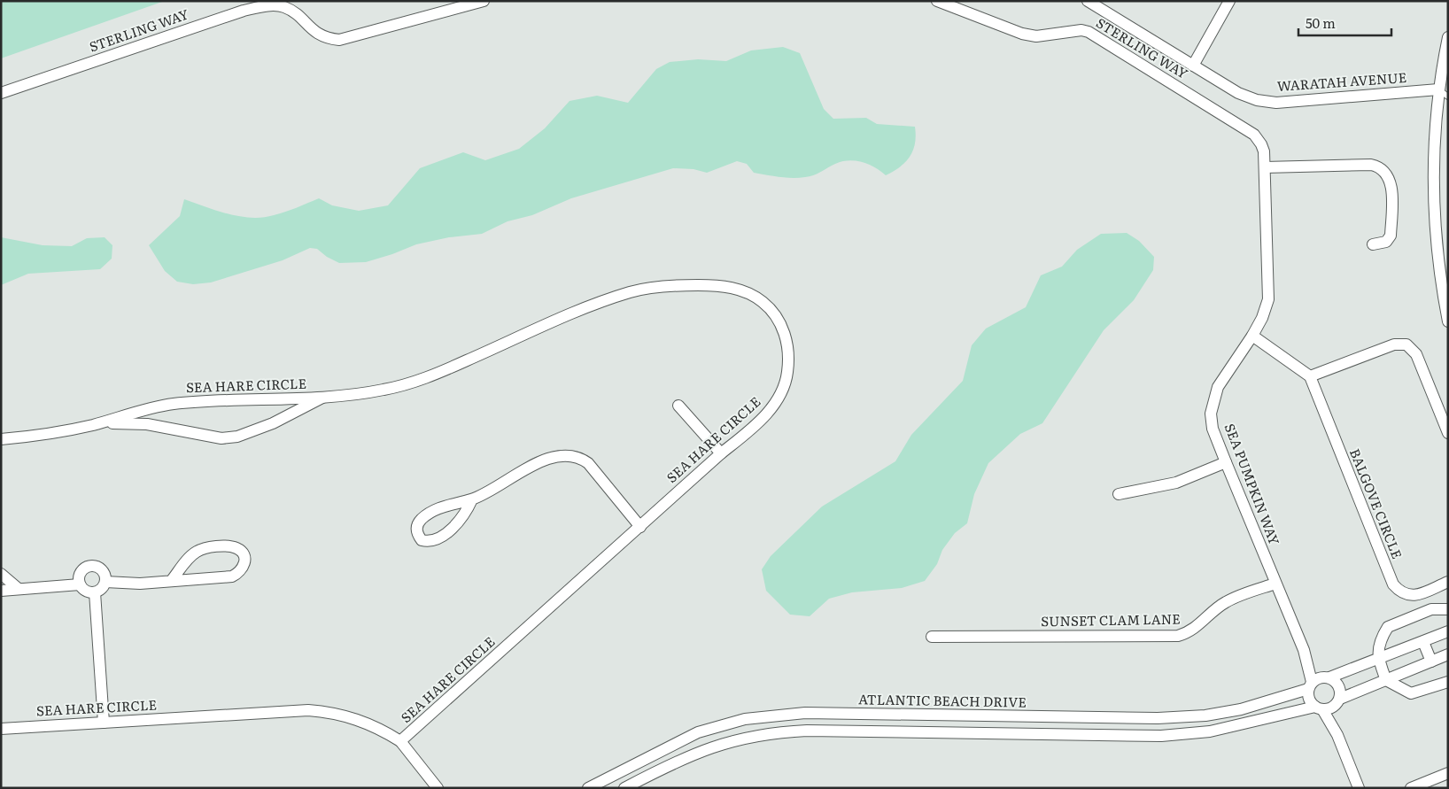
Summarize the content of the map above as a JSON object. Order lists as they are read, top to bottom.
{
  "streets": {
    "street": [
      "STERLING WAY",
      "WARATAH AVENUE",
      "SEA HARE CIRCLE",
      "SEA PUMPKIN WAY",
      "BALGOVE CIRCLE",
      "SUNSET CLAM LANE",
      "ATLANTIC BEACH DRIVE"
    ]
  },
  "crossings": [
    ["STERLING WAY", "SEA PUMPKIN WAY"],
    ["SEA PUMPKIN WAY", "SUNSET CLAM LANE"],
    ["SEA PUMPKIN WAY", "ATLANTIC BEACH DRIVE"]
  ],
  "scale_bar": "50 m"
}
